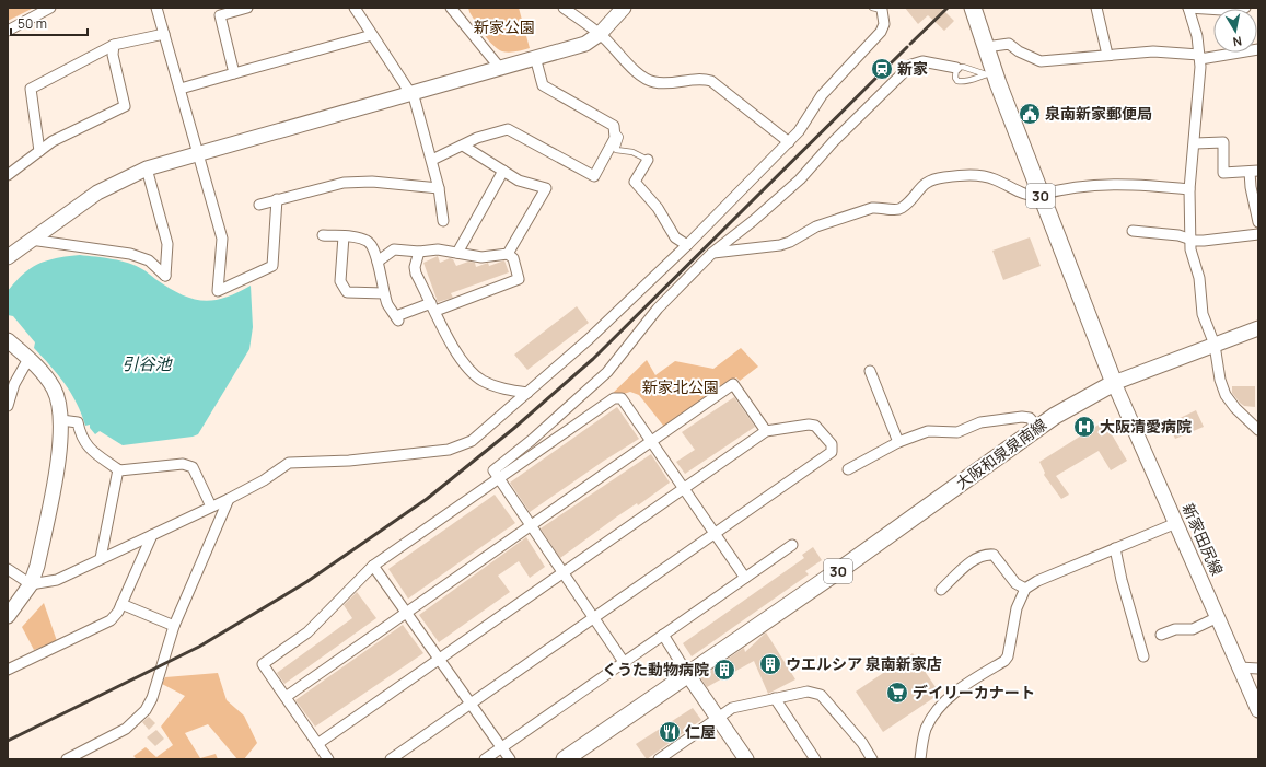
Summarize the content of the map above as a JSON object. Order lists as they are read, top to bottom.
{
  "streets": {
    "main road": ["30", "大阪和泉泉南線"],
    "street": ["新家田尻線"]
  },
  "crossings": [
    ["30", "大阪和泉泉南線"],
    ["30", "新家田尻線"],
    ["大阪和泉泉南線", "新家田尻線"]
  ],
  "water": ["引谷池"],
  "parks": ["新家公園", "新家北公園"],
  "places": {
    "station": ["新家"],
    "public building": ["泉南新家郵便局"],
    "hospital": ["大阪清愛病院"],
    "building": ["ウエルシア 泉南新家店", "くうた動物病院"],
    "supermarket": ["デイリーカナート"],
    "restaurant": ["仁屋"]
  },
  "scale_bar": "50 m",
  "north": "bottom"
}
